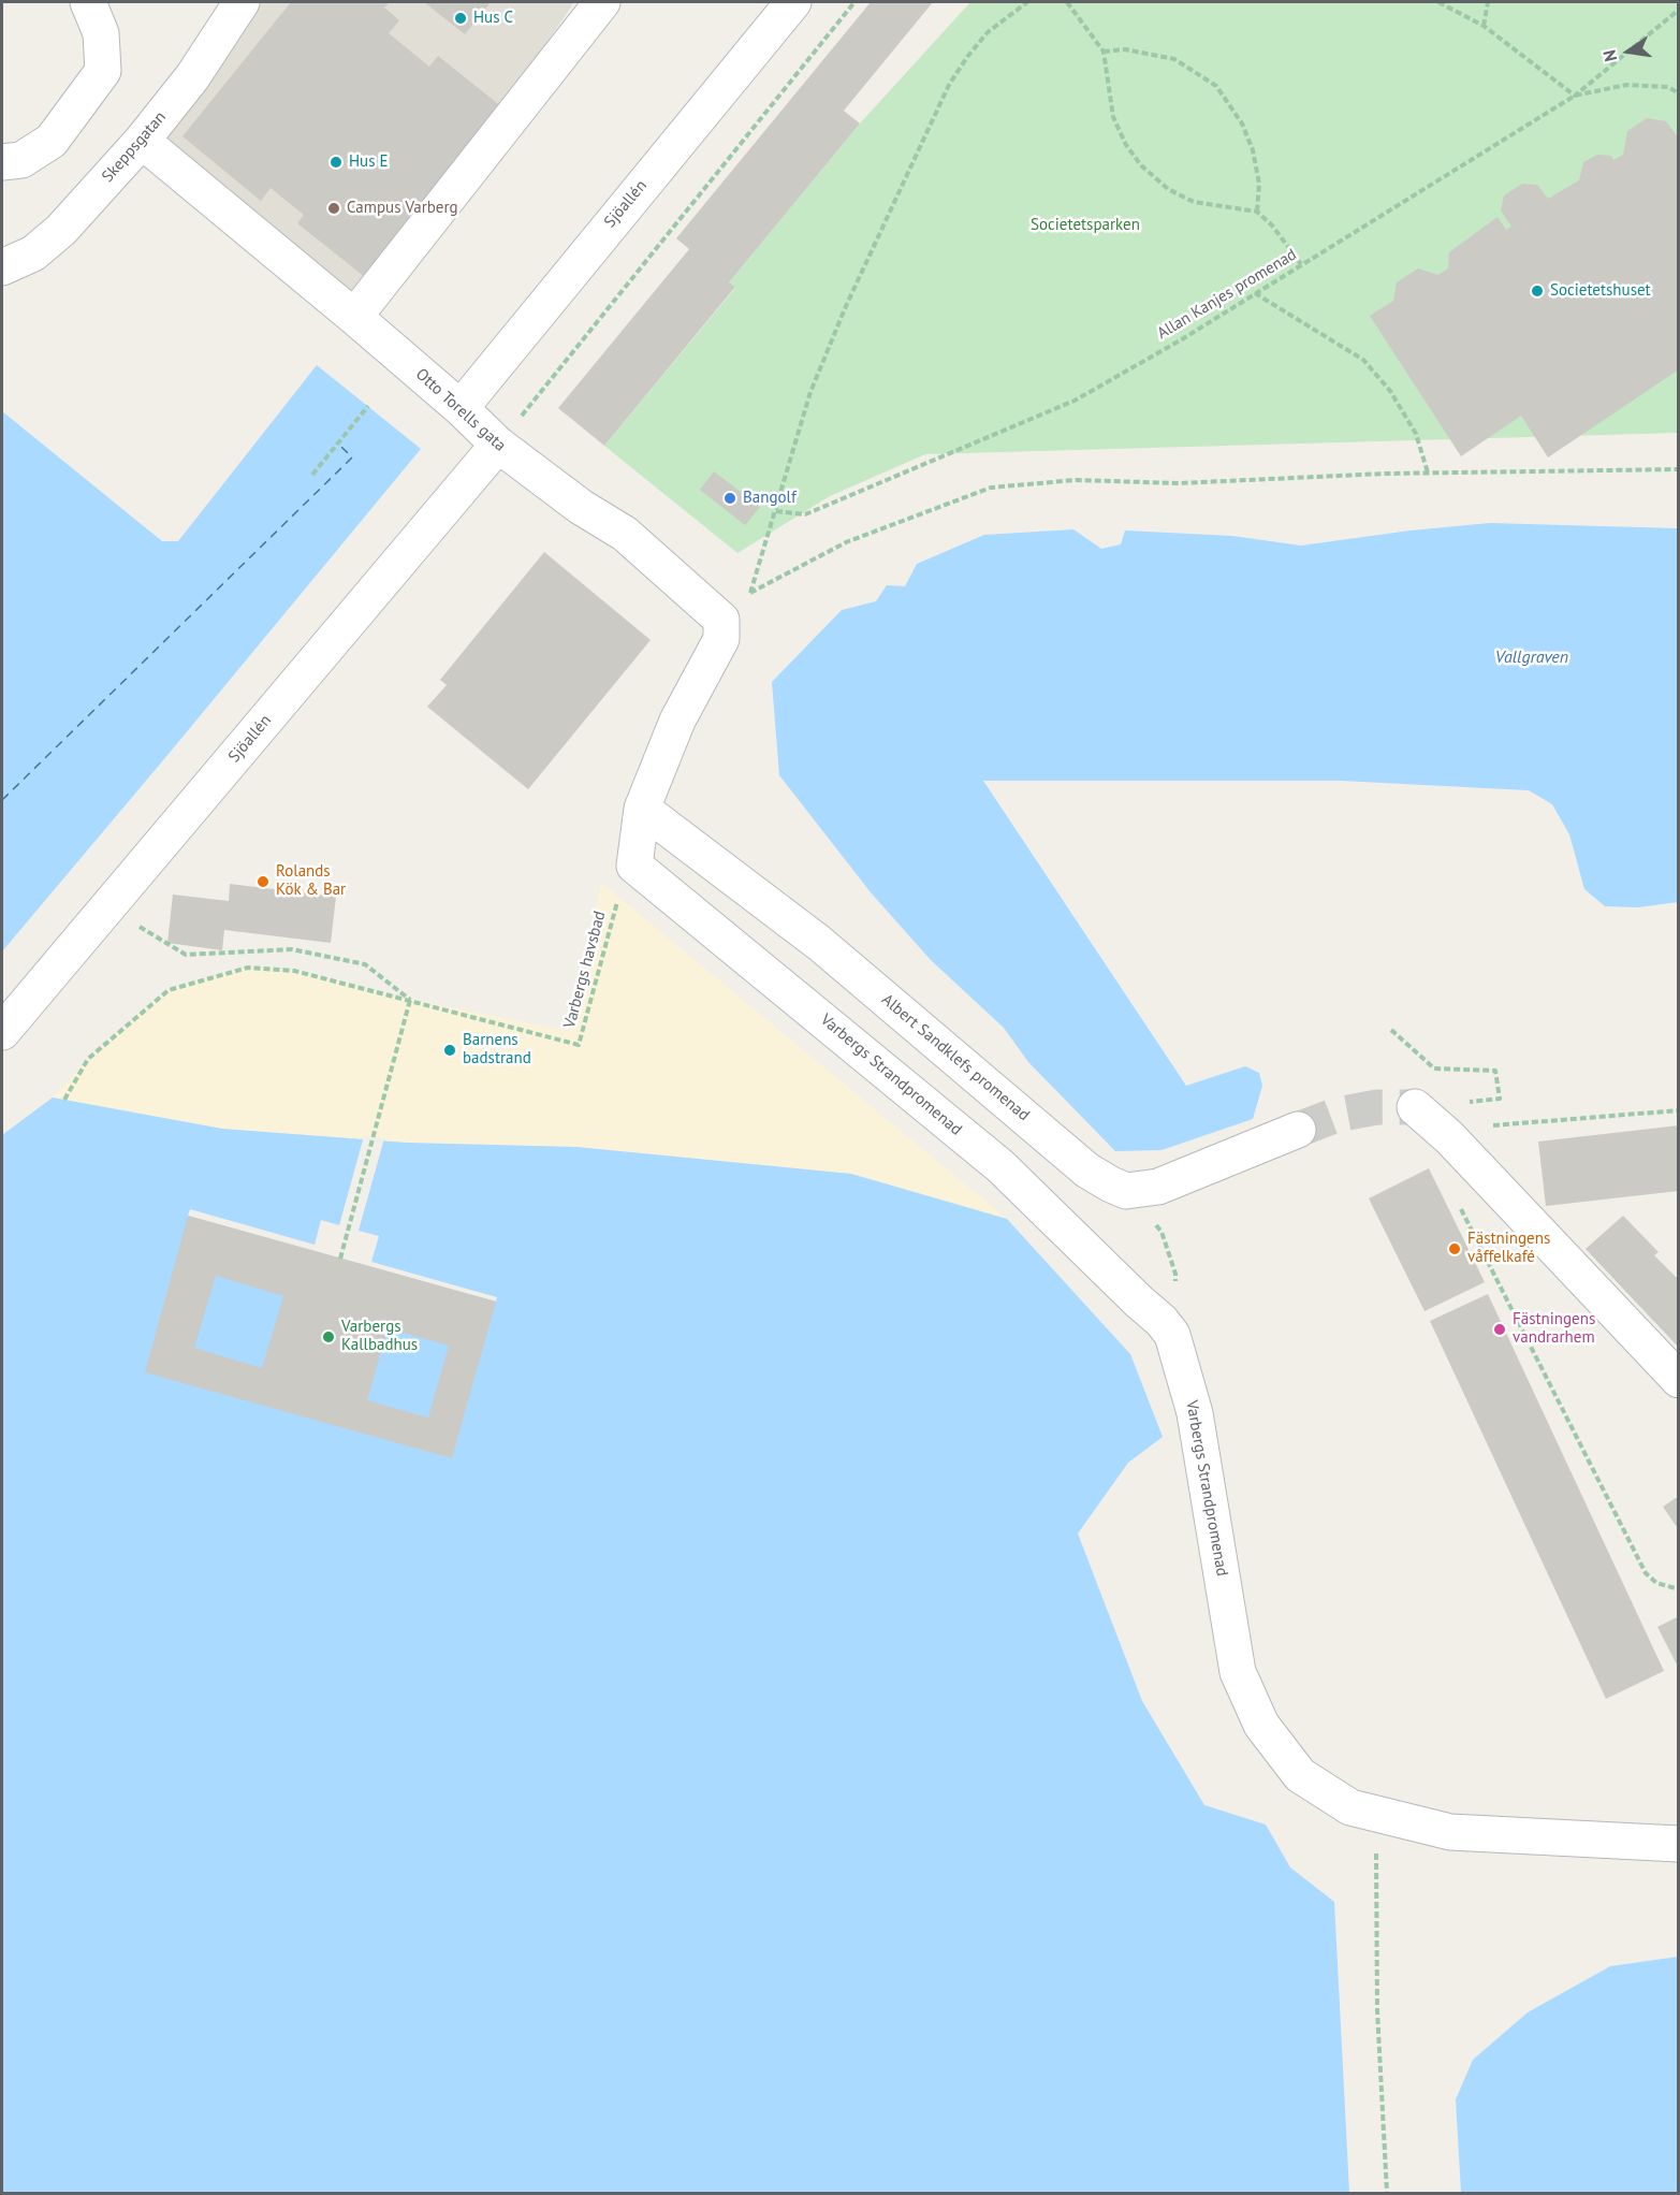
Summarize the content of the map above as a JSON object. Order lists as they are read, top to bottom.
{
  "streets": {
    "street": [
      "Skeppsgatan",
      "Sjöallén",
      "Otto Torells gata",
      "Albert Sandklefs promenad",
      "Varbergs Strandpromenad"
    ],
    "path": ["Allan Kanjes promenad", "Varbergs havsbad"]
  },
  "crossings": [
    ["Skeppsgatan", "Otto Torells gata"],
    ["Sjöallén", "Otto Torells gata"],
    ["Albert Sandklefs promenad", "Varbergs Strandpromenad"]
  ],
  "water": ["Vallgraven"],
  "parks": ["Societetsparken"],
  "places": [
    "Hus C",
    "Hus E",
    "Campus Varberg",
    "Societetshuset",
    "Bangolf",
    "Rolands Kök & Bar",
    "Barnens badstrand",
    "Fästningens våffelkafé",
    "Fästningens vandrarhem",
    "Varbergs Kallbadhus"
  ],
  "north": "left"
}
